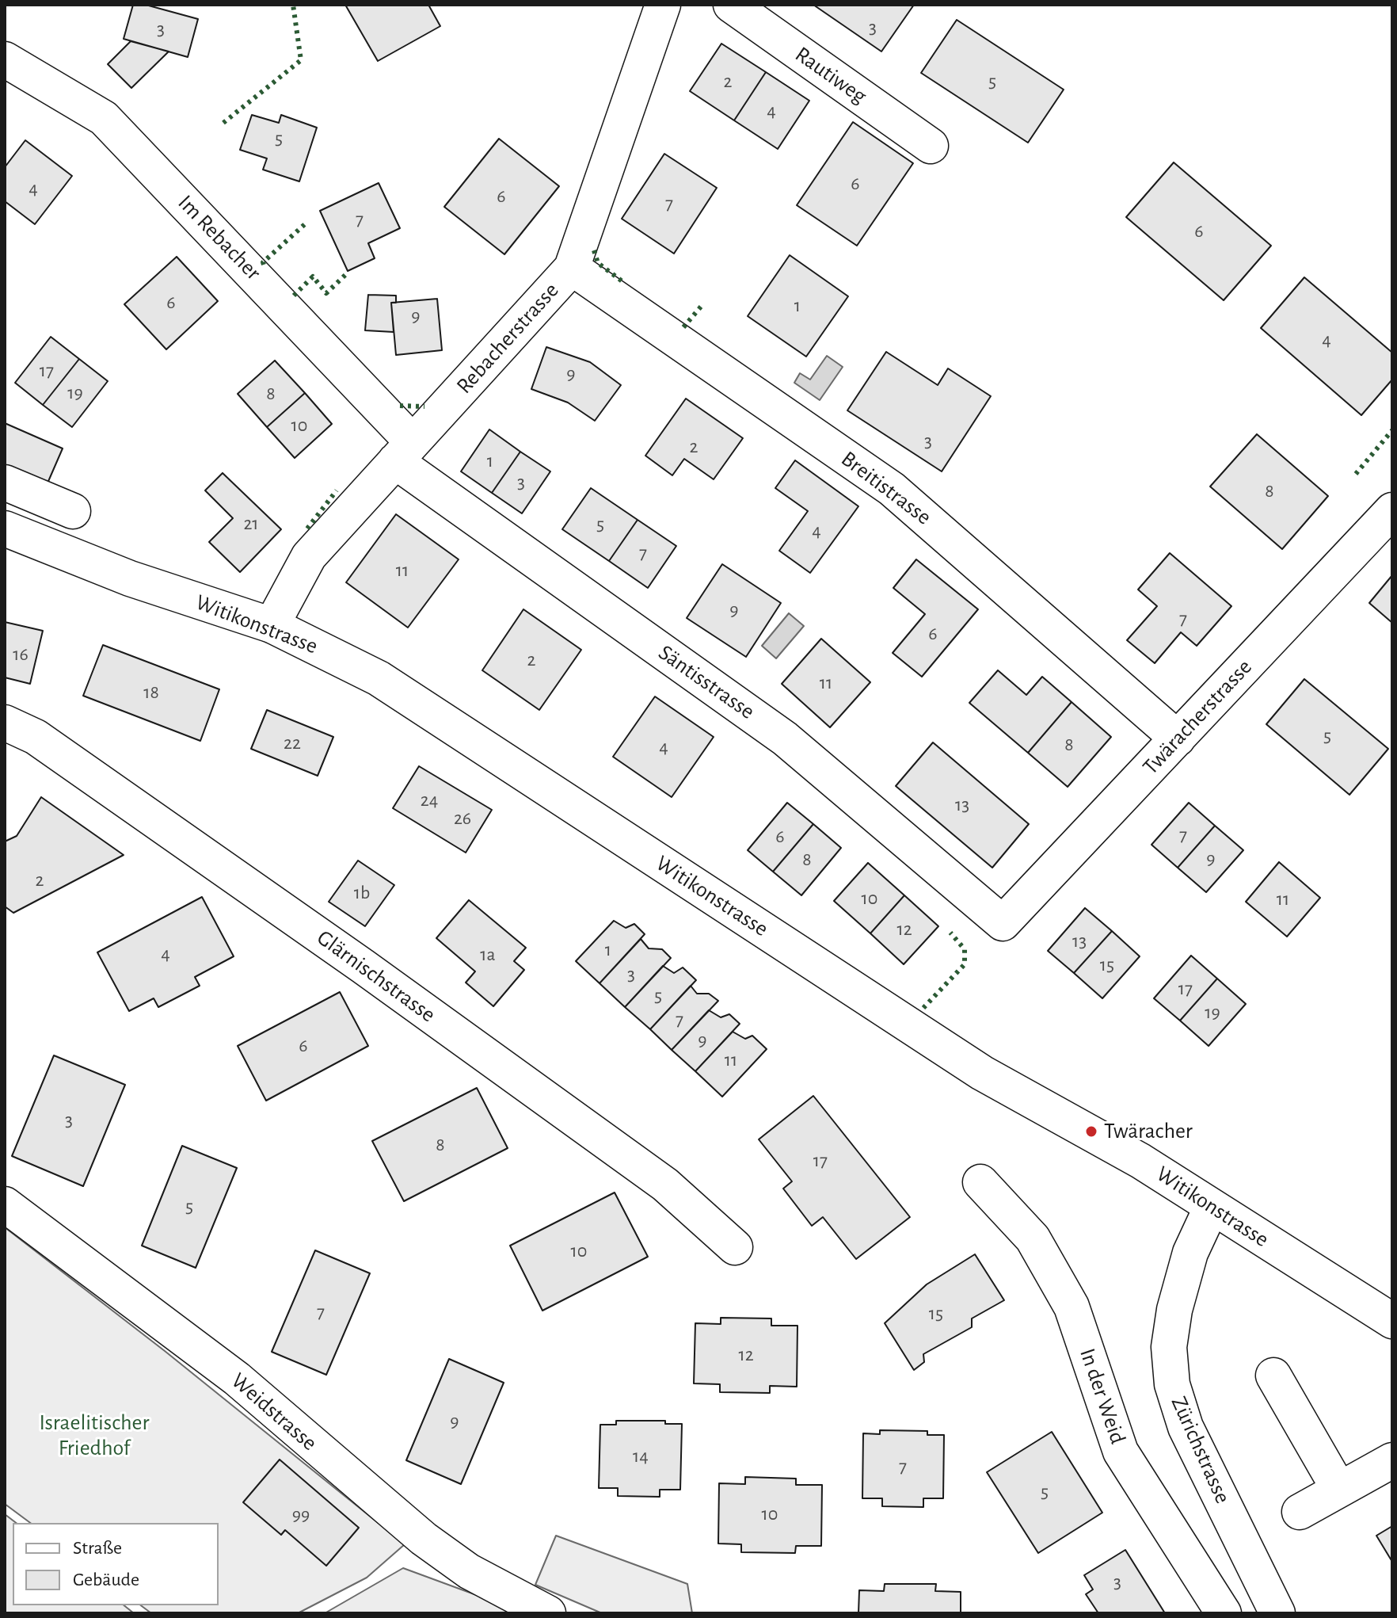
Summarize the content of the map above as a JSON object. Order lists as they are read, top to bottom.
{
  "streets": {
    "street": [
      "Rautiweg",
      "Im Rebacher",
      "Rebacherstrasse",
      "Breitistrasse",
      "Witikonstrasse",
      "Säntisstrasse",
      "Twäracherstrasse",
      "Glärnischstrasse",
      "In der Weid",
      "Weidstrasse",
      "Zürichstrasse"
    ]
  },
  "crossings": [
    ["Im Rebacher", "Rebacherstrasse"],
    ["Im Rebacher", "Säntisstrasse"],
    ["Rebacherstrasse", "Breitistrasse"],
    ["Rebacherstrasse", "Witikonstrasse"],
    ["Rebacherstrasse", "Säntisstrasse"],
    ["Breitistrasse", "Twäracherstrasse"],
    ["Witikonstrasse", "Zürichstrasse"],
    ["Säntisstrasse", "Twäracherstrasse"]
  ],
  "parks": ["Israelitischer Friedhof"],
  "places": ["Twäracher"],
  "house_numbers": [
    "3",
    "3",
    "2",
    "5",
    "4",
    "5",
    "6",
    "4",
    "6",
    "7",
    "7",
    "6",
    "6",
    "1",
    "9",
    "4",
    "17",
    "9",
    "19",
    "8",
    "10",
    "3",
    "2",
    "1",
    "3",
    "8",
    "21",
    "5",
    "4",
    "7",
    "11",
    "9",
    "7",
    "6",
    "16",
    "2",
    "11",
    "18",
    "5",
    "22",
    "8",
    "4",
    "24",
    "13",
    "26",
    "7",
    "6",
    "9",
    "8",
    "2",
    "1b",
    "10",
    "11",
    "12",
    "13",
    "1",
    "4",
    "1a",
    "15",
    "3",
    "17",
    "5",
    "19",
    "7",
    "9",
    "6",
    "11",
    "3",
    "8",
    "17",
    "5",
    "10",
    "7",
    "15",
    "12",
    "9",
    "14",
    "7",
    "5",
    "10",
    "99",
    "3"
  ],
  "legend": ["Straße", "Gebäude"]
}
